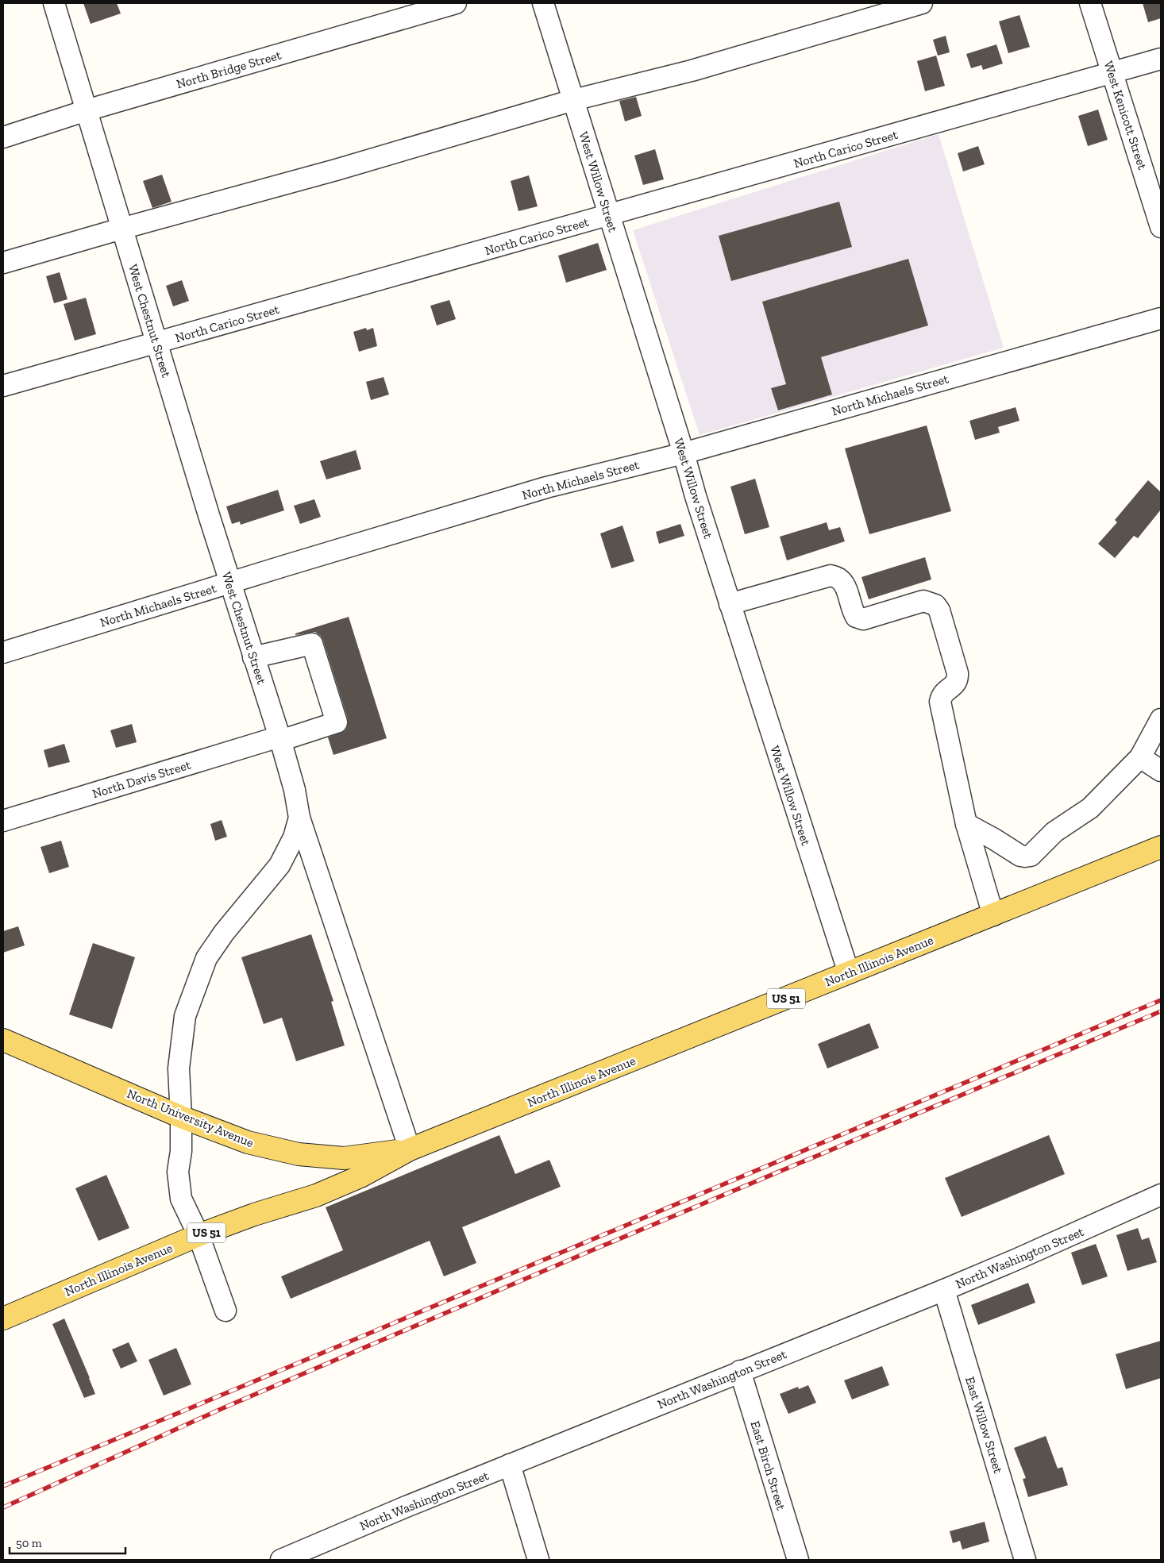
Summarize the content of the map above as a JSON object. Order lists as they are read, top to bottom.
{
  "streets": {
    "main road": ["North Illinois Avenue", "US 51", "North University Avenue"],
    "street": [
      "North Bridge Street",
      "West Kenicott Street",
      "North Carico Street",
      "West Willow Street",
      "West Chestnut Street",
      "North Michaels Street",
      "North Davis Street",
      "North Washington Street",
      "East Willow Street",
      "East Birch Street"
    ]
  },
  "crossings": [
    ["North Bridge Street", "West Chestnut Street"],
    ["West Kenicott Street", "North Carico Street"],
    ["North Carico Street", "West Willow Street"],
    ["North Carico Street", "West Chestnut Street"],
    ["West Willow Street", "North Michaels Street"],
    ["West Willow Street", "North Illinois Avenue"],
    ["West Chestnut Street", "North Michaels Street"],
    ["West Chestnut Street", "North Davis Street"],
    ["West Chestnut Street", "North Illinois Avenue"],
    ["West Chestnut Street", "North University Avenue"],
    ["North Illinois Avenue", "North University Avenue"],
    ["North Washington Street", "East Willow Street"],
    ["North Washington Street", "East Birch Street"]
  ],
  "scale_bar": "50 m"
}
